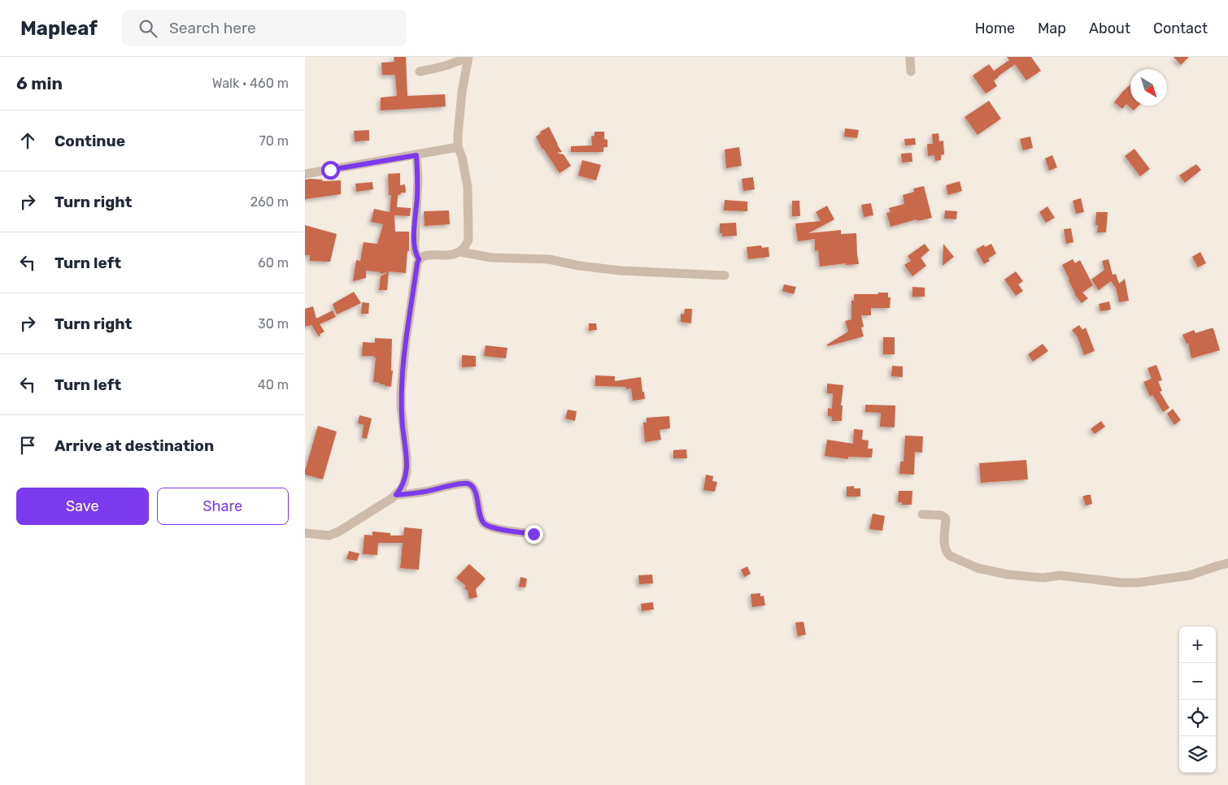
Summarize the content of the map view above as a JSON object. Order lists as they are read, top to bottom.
{
  "north": "bottom right",
  "page": {
    "header": "Mapleaf",
    "search": "Search here",
    "nav": [
      "Home",
      "Map",
      "About",
      "Contact"
    ],
    "heading": ["6 min", "Walk · 460 m"],
    "list": [
      ["Continue", "70 m"],
      ["Turn right", "260 m"],
      ["Turn left", "60 m"],
      ["Turn right", "30 m"],
      ["Turn left", "40 m"],
      "Arrive at destination"
    ],
    "buttons": ["Save", "Share"],
    "map_buttons": ["+", "−"]
  }
}
